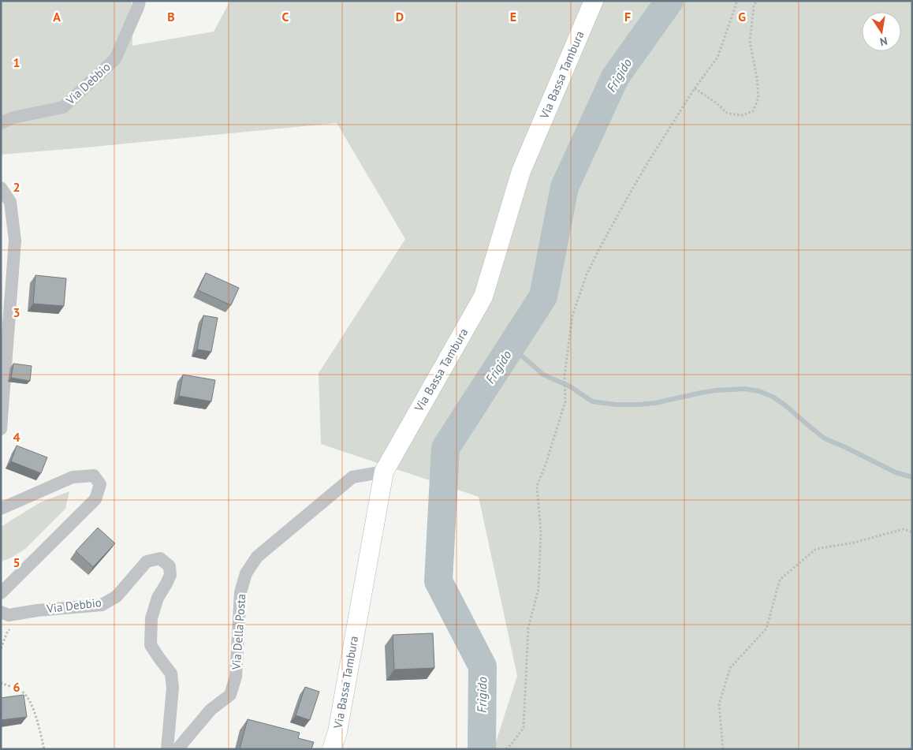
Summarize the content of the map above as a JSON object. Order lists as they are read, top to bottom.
{
  "streets": {
    "street": ["Via Bassa Tambura", "Via Debbio", "Via Della Posta"]
  },
  "crossings": [
    ["Via Bassa Tambura", "Via Della Posta"]
  ],
  "water": ["Frigido"],
  "north": "bottom",
  "grid": {
    "columns": [
      "A",
      "B",
      "C",
      "D",
      "E",
      "F",
      "G"
    ],
    "rows": [
      "1",
      "2",
      "3",
      "4",
      "5",
      "6"
    ]
  }
}
